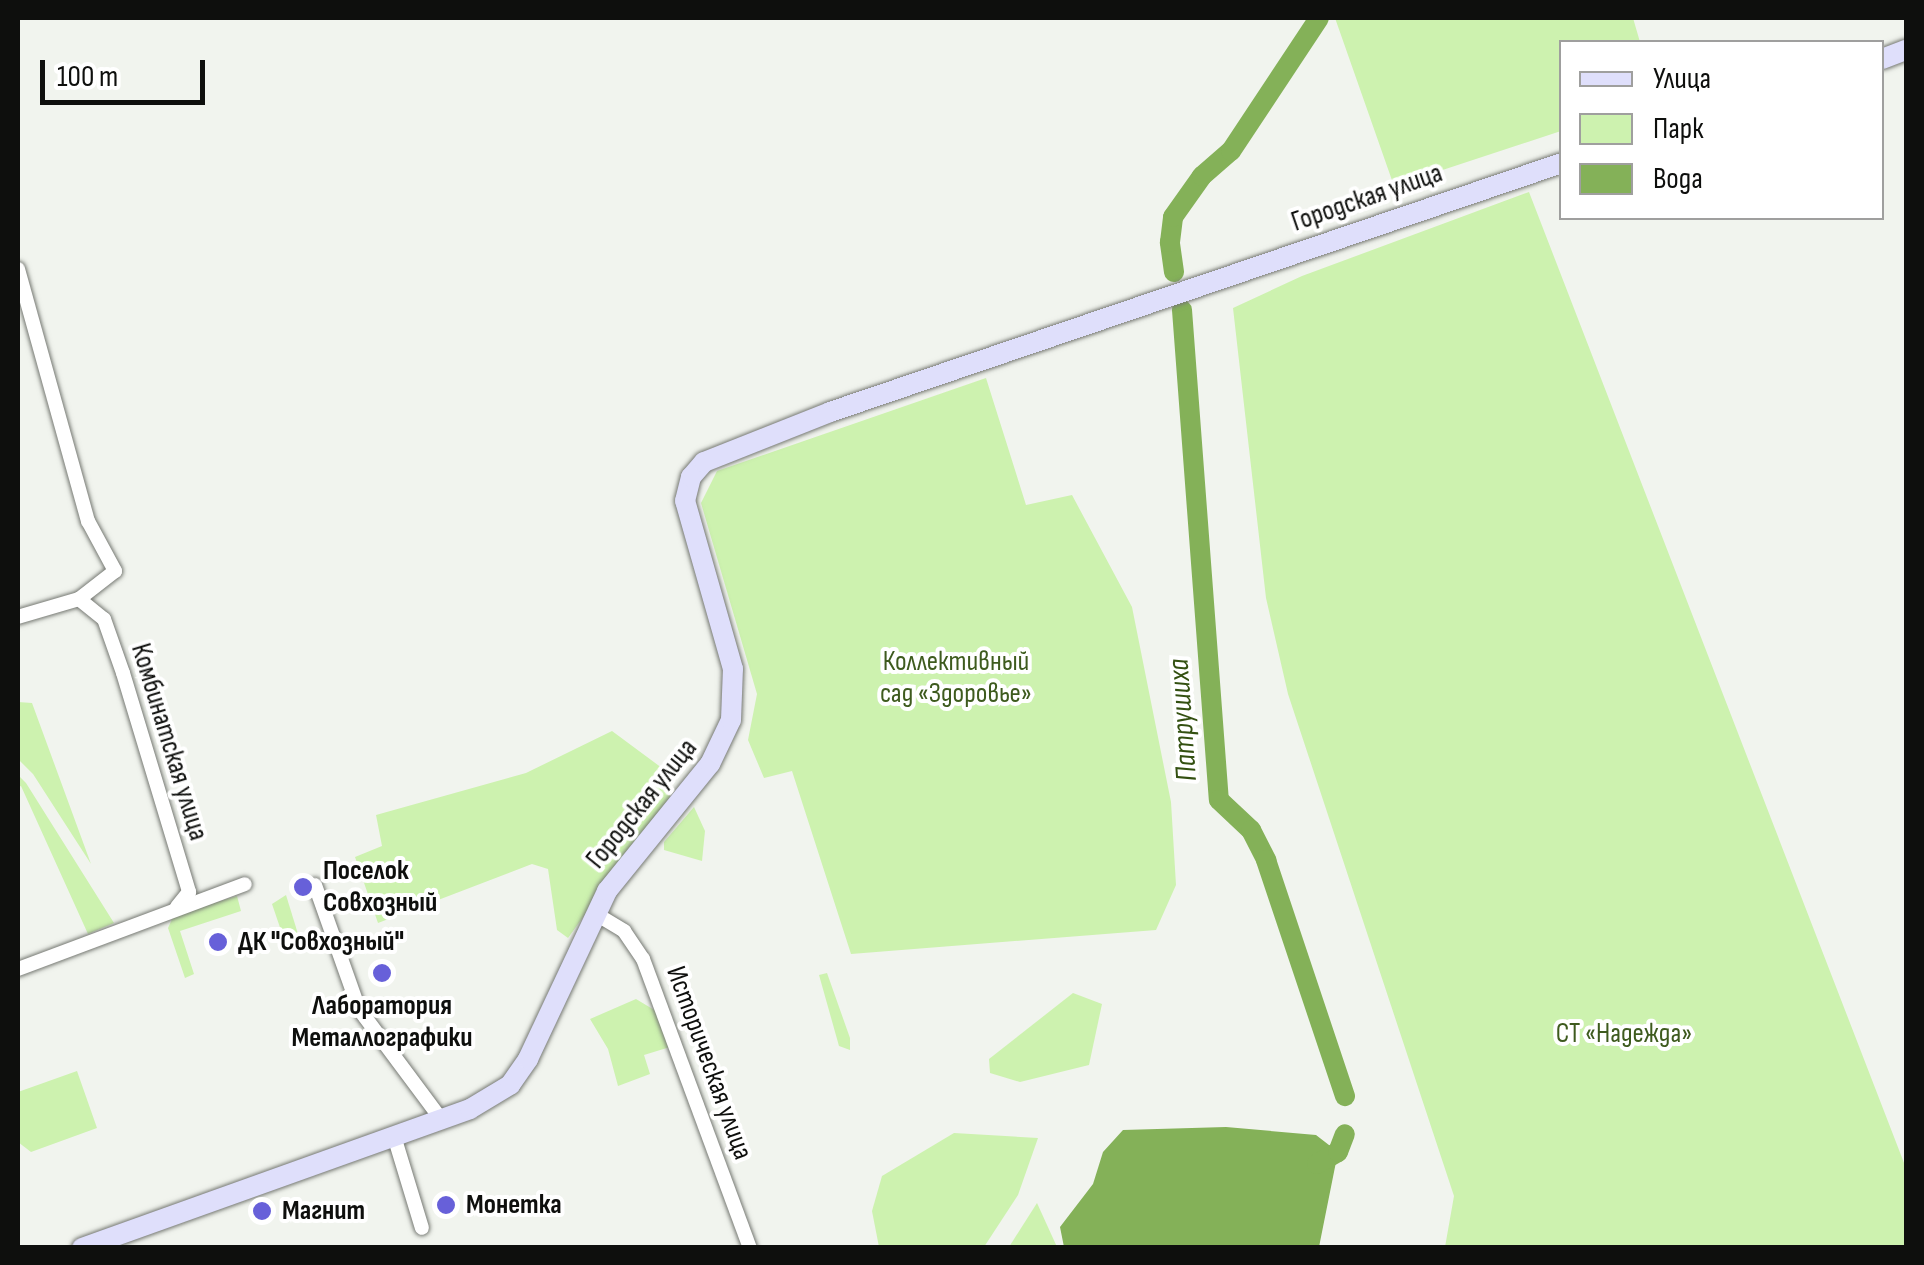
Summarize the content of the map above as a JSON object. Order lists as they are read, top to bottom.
{
  "streets": {
    "street": ["Городская улица", "Комбинатская улица", "Историческая улица"]
  },
  "crossings": [
    ["Городская улица", "Историческая улица"]
  ],
  "water": ["Патрушиха"],
  "parks": ["Коллективный сад «Здоровье»", "СТ «Надежда»"],
  "places": [
    "Поселок Совхозный",
    "ДК \"Совхозный\"",
    "Лаборатория Металлографики",
    "Монетка",
    "Магнит"
  ],
  "legend": ["Улица", "Парк", "Вода"],
  "scale_bar": "100 m"
}
